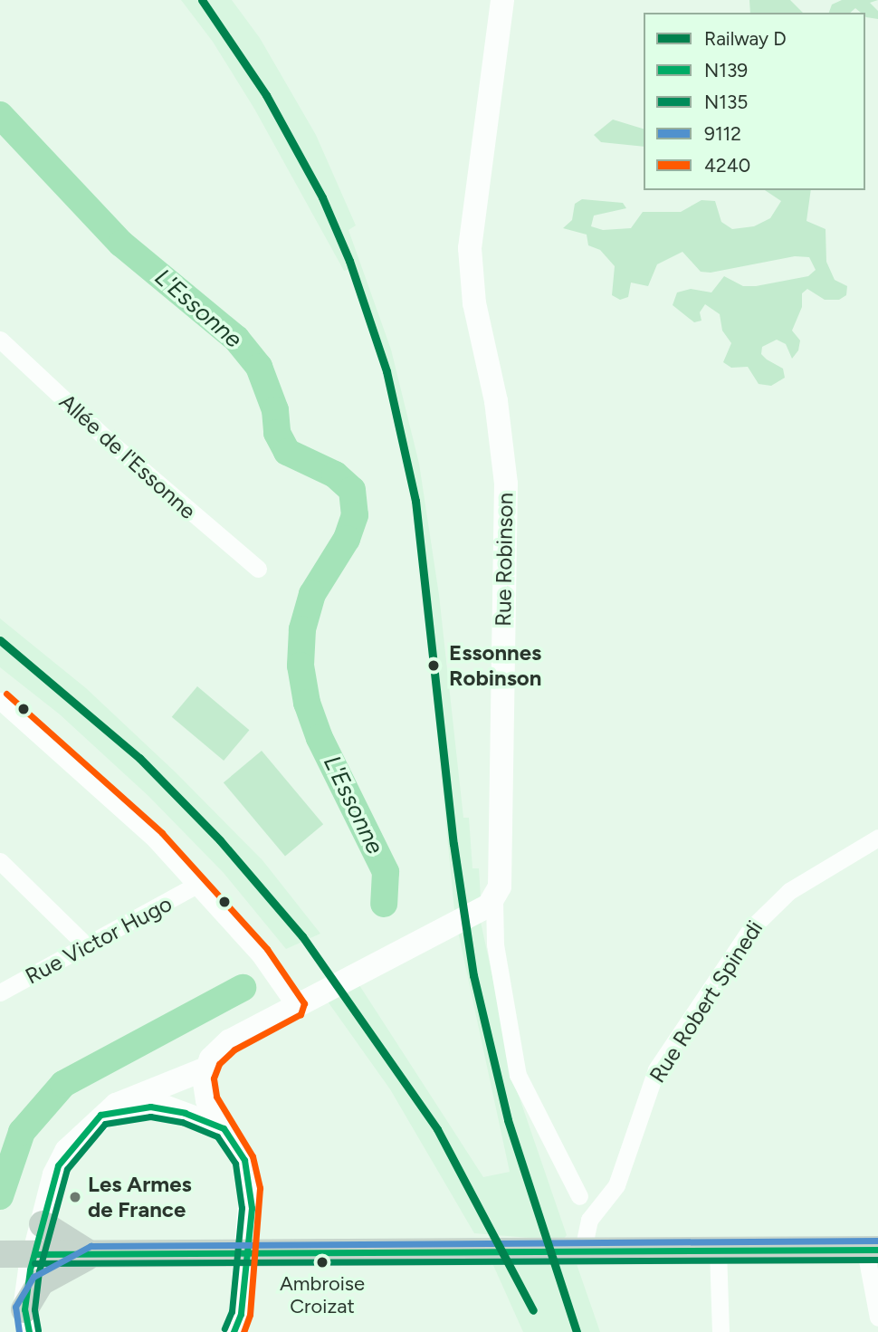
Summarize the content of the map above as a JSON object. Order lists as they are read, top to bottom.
{
  "streets": {
    "street": [
      "Allée de l'Essonne",
      "Rue Robinson",
      "Rue Victor Hugo",
      "Rue Robert Spinedi"
    ]
  },
  "water": ["L'Essonne"],
  "places": ["Essonnes Robinson", "Les Armes de France", "Ambroise Croizat"],
  "lines": [
    "rail line D",
    "transit line 4240",
    "transit line N139",
    "transit line N135",
    "transit line 9112"
  ],
  "legend": [
    "Railway D",
    "N139",
    "N135",
    "9112",
    "4240"
  ]
}
